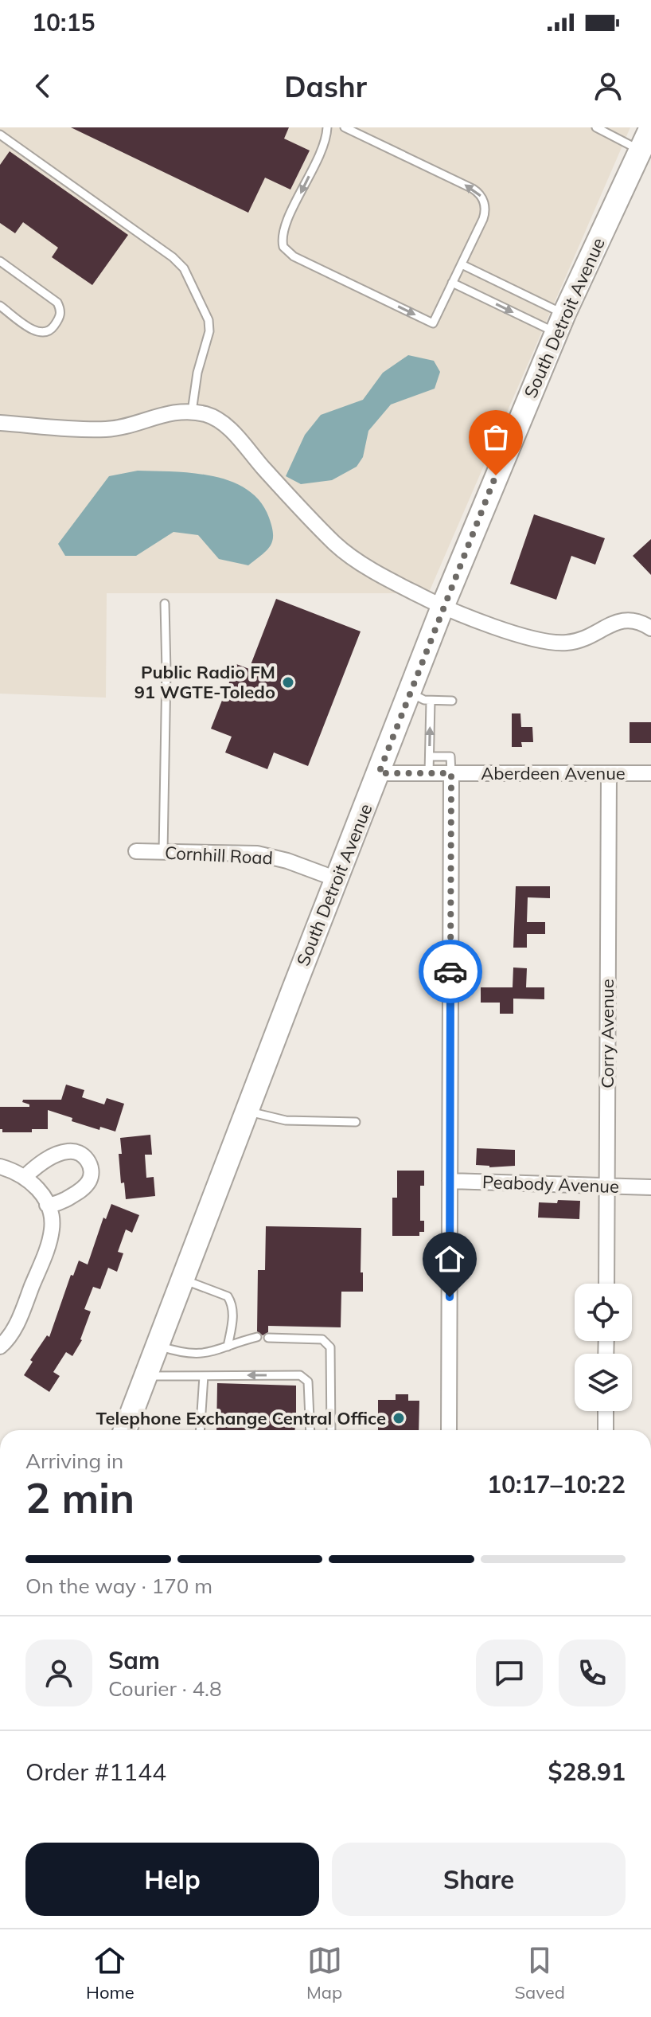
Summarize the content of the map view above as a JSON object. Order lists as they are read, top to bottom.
{
  "streets": {
    "main road": ["South Detroit Avenue"],
    "street": [
      "Aberdeen Avenue",
      "Cornhill Road",
      "Corry Avenue",
      "Peabody Avenue"
    ]
  },
  "crossings": [
    ["South Detroit Avenue", "Aberdeen Avenue"],
    ["South Detroit Avenue", "Cornhill Road"],
    ["Aberdeen Avenue", "Corry Avenue"],
    ["Corry Avenue", "Peabody Avenue"]
  ],
  "places": ["Public Radio FM 91 WGTE-Toledo", "Telephone Exchange Central Office"],
  "page": {
    "status": "10:15",
    "header": "Dashr",
    "heading": ["2 min", "Arriving in", "10:17–10:22"],
    "panel": [
      "Sam",
      "Courier · 4.8",
      "Order #1144",
      "$28.91"
    ],
    "bar": "On the way · 170 m",
    "buttons": ["Help", "Share"],
    "tabs": ["Home", "Map", "Saved"]
  }
}
